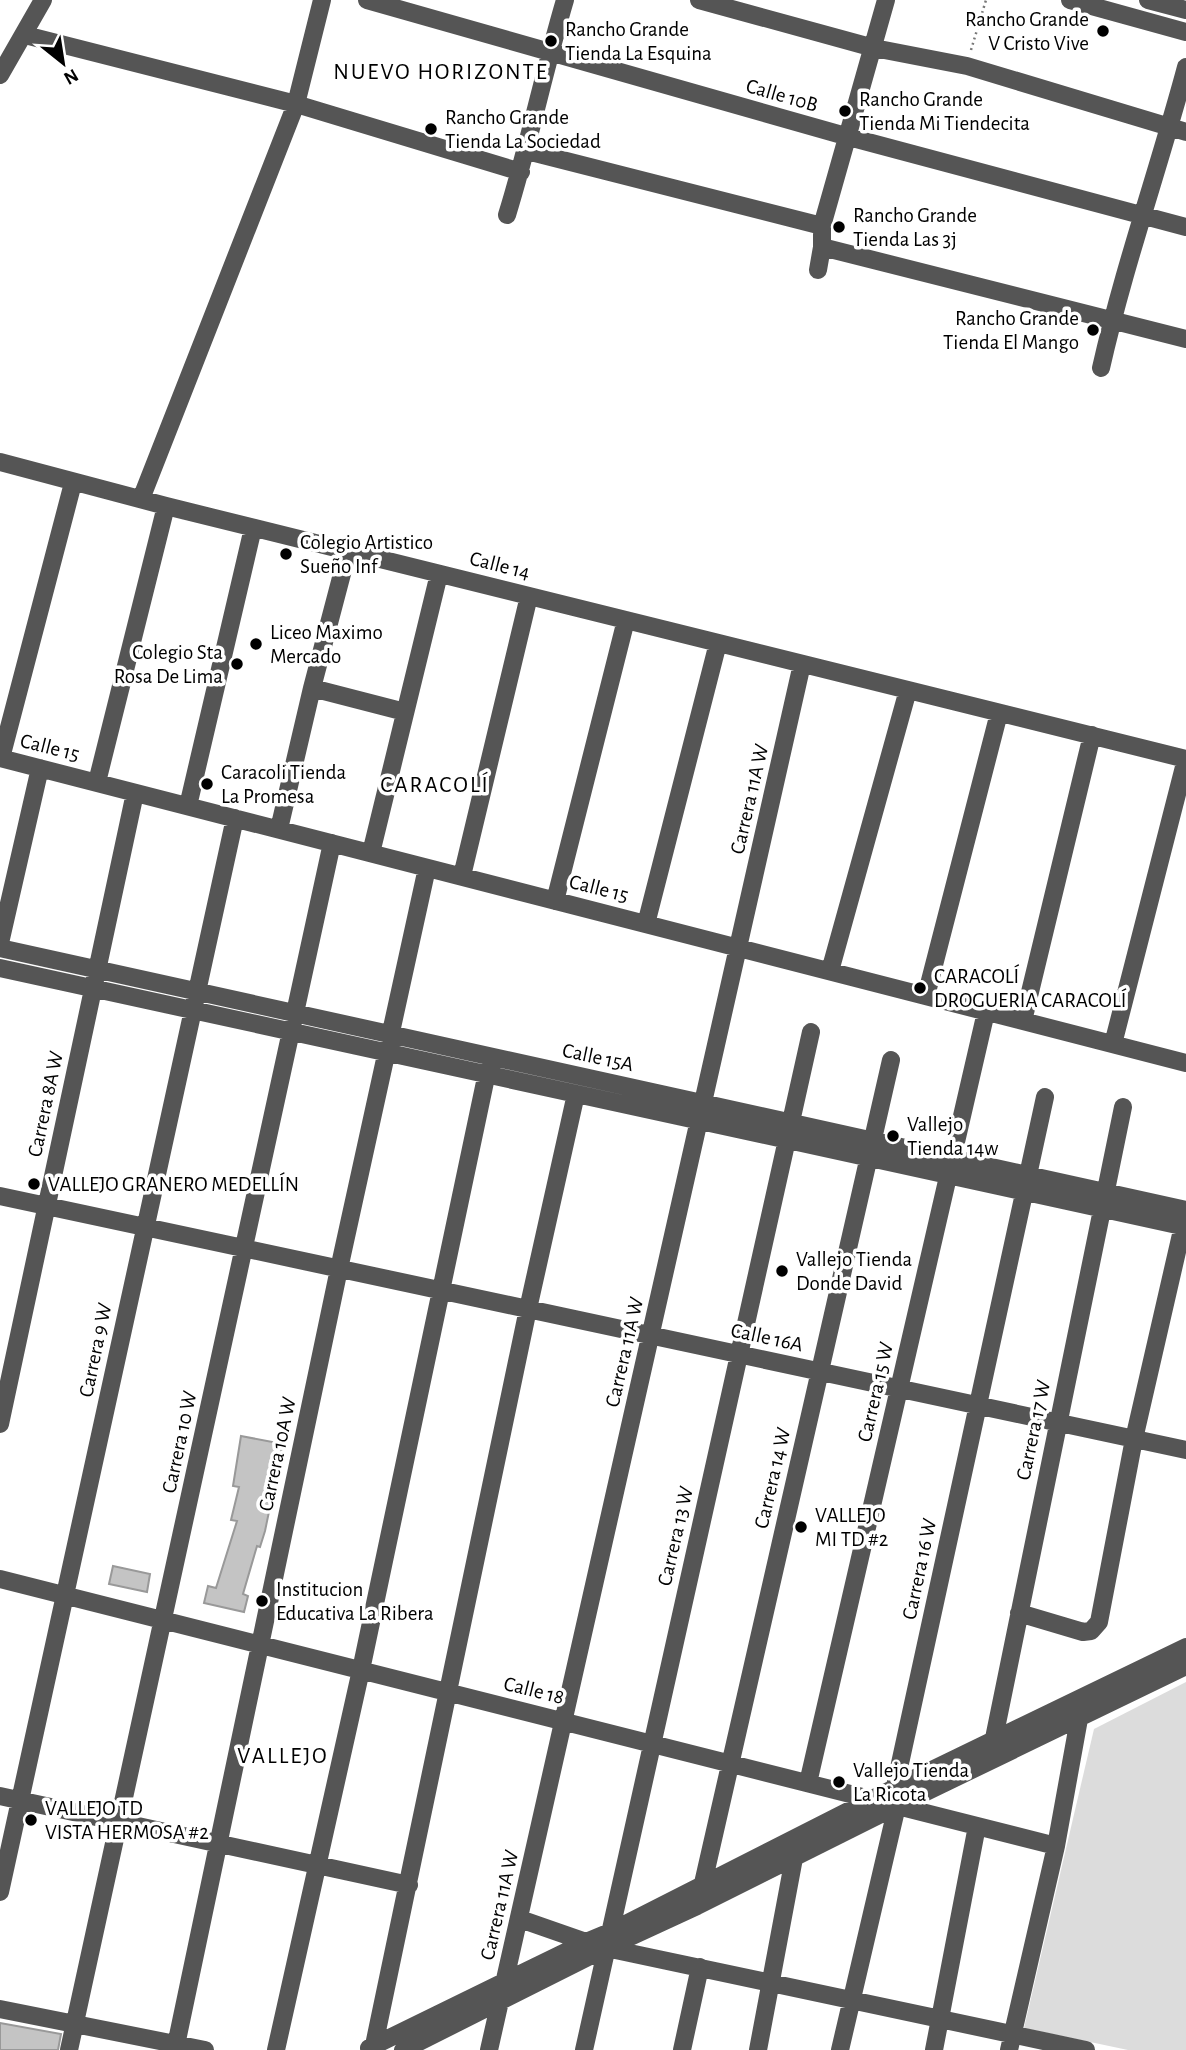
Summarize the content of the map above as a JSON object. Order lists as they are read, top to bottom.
{
  "streets": {
    "street": [
      "Calle 10B",
      "Calle 14",
      "Calle 15",
      "Carrera 11A W",
      "Calle 15A",
      "Carrera 8A W",
      "Calle 16A",
      "Carrera 9 W",
      "Carrera 15 W",
      "Carrera 17 W",
      "Carrera 10 W",
      "Carrera 10A W",
      "Carrera 14 W",
      "Carrera 13 W",
      "Carrera 16 W",
      "Calle 18"
    ]
  },
  "crossings": [
    ["Calle 14", "Carrera 11A W"],
    ["Calle 15", "Carrera 11A W"],
    ["Calle 15", "Carrera 8A W"],
    ["Calle 15", "Carrera 9 W"],
    ["Calle 15", "Carrera 15 W"],
    ["Calle 15", "Carrera 10 W"],
    ["Calle 15", "Carrera 10A W"],
    ["Carrera 11A W", "Calle 15A"],
    ["Carrera 11A W", "Calle 16A"],
    ["Carrera 11A W", "Calle 18"],
    ["Calle 15A", "Carrera 8A W"],
    ["Calle 15A", "Carrera 9 W"],
    ["Calle 15A", "Carrera 15 W"],
    ["Calle 15A", "Carrera 17 W"],
    ["Calle 15A", "Carrera 10 W"],
    ["Calle 15A", "Carrera 10A W"],
    ["Calle 15A", "Carrera 14 W"],
    ["Calle 15A", "Carrera 13 W"],
    ["Calle 15A", "Carrera 16 W"],
    ["Carrera 8A W", "Calle 16A"],
    ["Calle 16A", "Carrera 9 W"],
    ["Calle 16A", "Carrera 15 W"],
    ["Calle 16A", "Carrera 17 W"],
    ["Calle 16A", "Carrera 10 W"],
    ["Calle 16A", "Carrera 10A W"],
    ["Calle 16A", "Carrera 14 W"],
    ["Calle 16A", "Carrera 13 W"],
    ["Calle 16A", "Carrera 16 W"],
    ["Carrera 9 W", "Calle 18"],
    ["Carrera 15 W", "Calle 18"],
    ["Carrera 10 W", "Calle 18"],
    ["Carrera 10A W", "Calle 18"],
    ["Carrera 14 W", "Calle 18"],
    ["Carrera 13 W", "Calle 18"]
  ],
  "districts": ["NUEVO HORIZONTE", "CARACOLÍ", "VALLEJO"],
  "places": [
    "Rancho Grande V Cristo Vive",
    "Rancho Grande Tienda La Esquina",
    "Rancho Grande Tienda Mi Tiendecita",
    "Rancho Grande Tienda La Sociedad",
    "Rancho Grande Tienda Las 3j",
    "Rancho Grande Tienda El Mango",
    "Colegio Artistico Sueño Inf",
    "Liceo Maximo Mercado",
    "Colegio Sta Rosa De Lima",
    "Caracoli Tienda La Promesa",
    "CARACOLÍ DROGUERIA CARACOLÍ",
    "Vallejo Tienda 14w",
    "VALLEJO GRANERO MEDELLÍN",
    "Vallejo Tienda Donde David",
    "VALLEJO MI TD #2",
    "Institucion Educativa La Ribera",
    "Vallejo Tienda La Ricota",
    "VALLEJO TD VISTA HERMOSA #2"
  ],
  "north": "bottom right"
}
